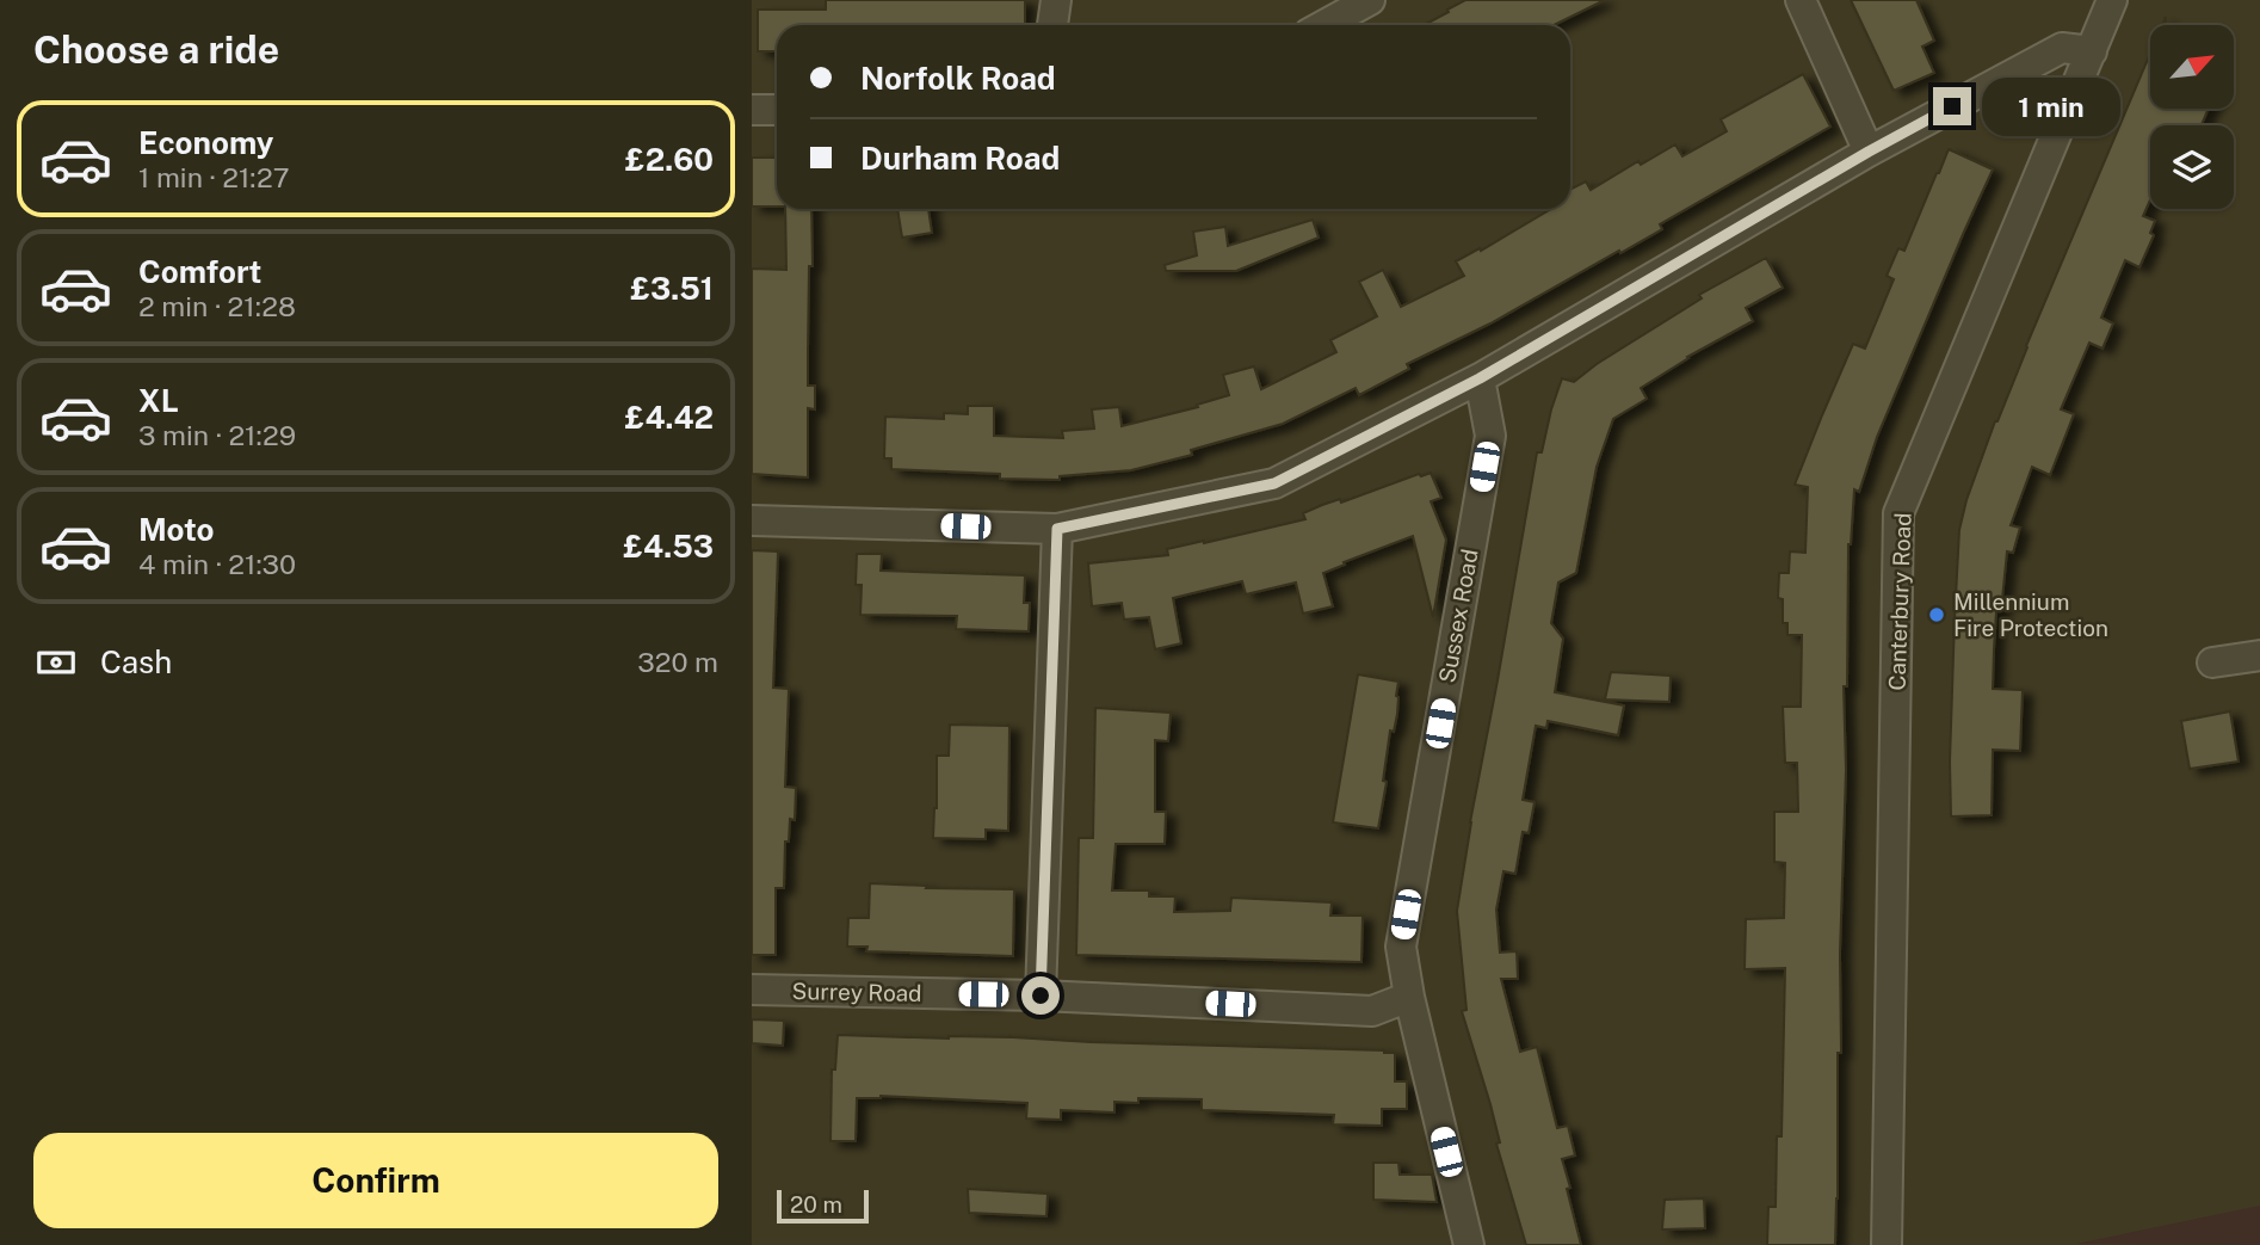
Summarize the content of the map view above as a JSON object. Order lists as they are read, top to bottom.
{
  "streets": {
    "street": ["Canterbury Road", "Sussex Road", "Surrey Road"]
  },
  "crossings": [
    ["Sussex Road", "Surrey Road"]
  ],
  "places": ["Millennium Fire Protection"],
  "scale_bar": "20 m",
  "north": "top right",
  "page": {
    "heading": "Choose a ride",
    "banner": ["Norfolk Road", "Durham Road"],
    "bubble": "1 min",
    "list": [
      {
        "name": "Economy",
        "note": "1 min · 21:27",
        "value": "£2.60"
      },
      {
        "name": "Comfort",
        "note": "2 min · 21:28",
        "value": "£3.51"
      },
      {
        "name": "XL",
        "note": "3 min · 21:29",
        "value": "£4.42"
      },
      {
        "name": "Moto",
        "note": "4 min · 21:30",
        "value": "£4.53"
      }
    ],
    "pay": ["Cash", "320 m"],
    "buttons": "Confirm",
    "scale": "20 m"
  }
}
